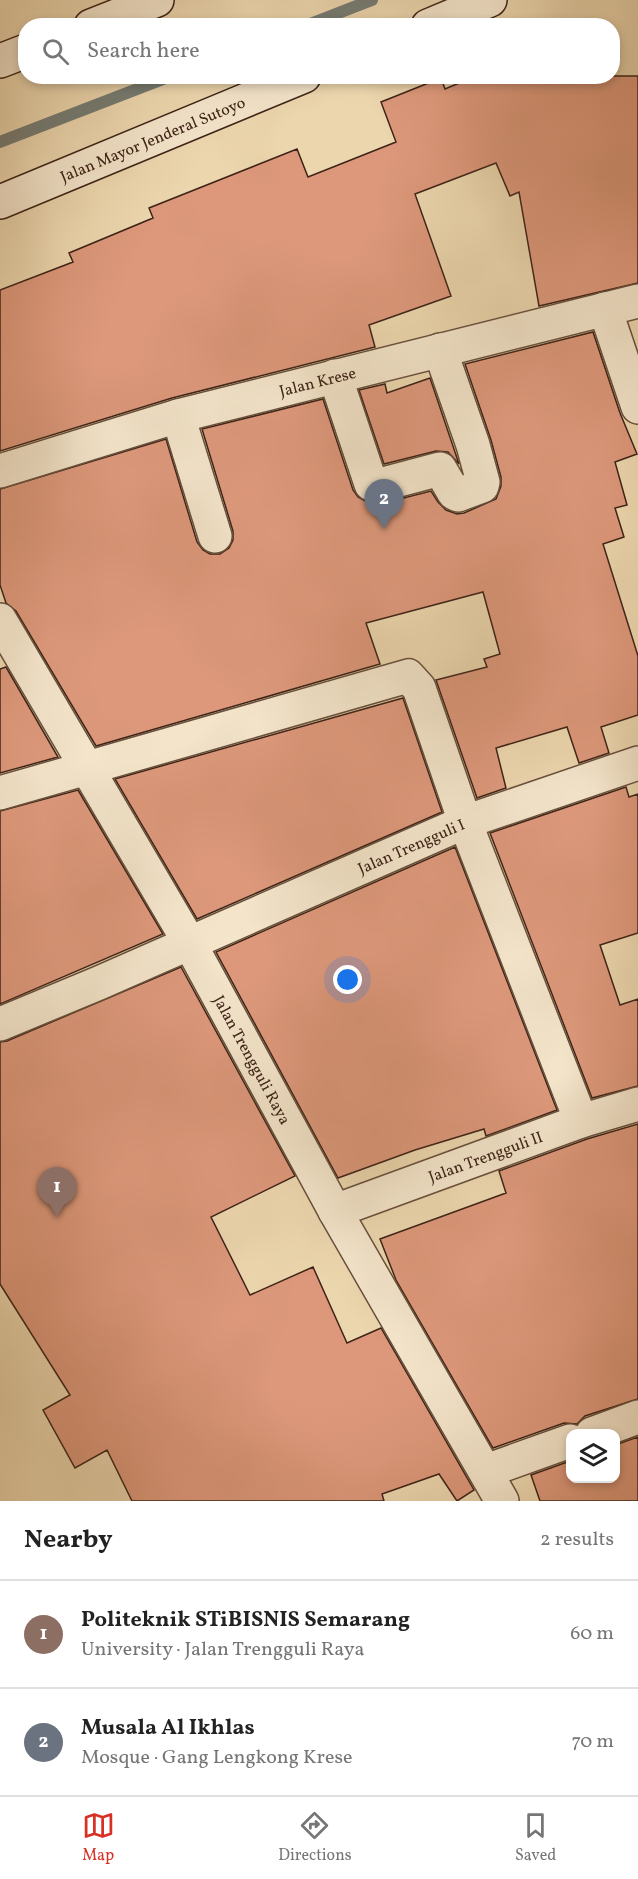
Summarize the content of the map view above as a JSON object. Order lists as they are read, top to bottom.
{
  "streets": {
    "street": [
      "Jalan Mayor Jenderal Sutoyo",
      "Jalan Krese",
      "Jalan Trengguli I",
      "Jalan Trengguli Raya",
      "Jalan Trengguli II"
    ]
  },
  "crossings": [
    ["Jalan Trengguli I", "Jalan Trengguli Raya"],
    ["Jalan Trengguli Raya", "Jalan Trengguli II"]
  ],
  "page": {
    "search": "Search here",
    "pins": ["2", "1"],
    "heading": ["Nearby", "2 results"],
    "list": [
      {
        "mark": "1",
        "name": "Politeknik STiBISNIS Semarang",
        "note": "University · Jalan Trengguli Raya",
        "value": "60 m"
      },
      {
        "mark": "2",
        "name": "Musala Al Ikhlas",
        "note": "Mosque · Gang Lengkong Krese",
        "value": "70 m"
      }
    ],
    "nav": ["Map", "Directions", "Saved"]
  }
}
